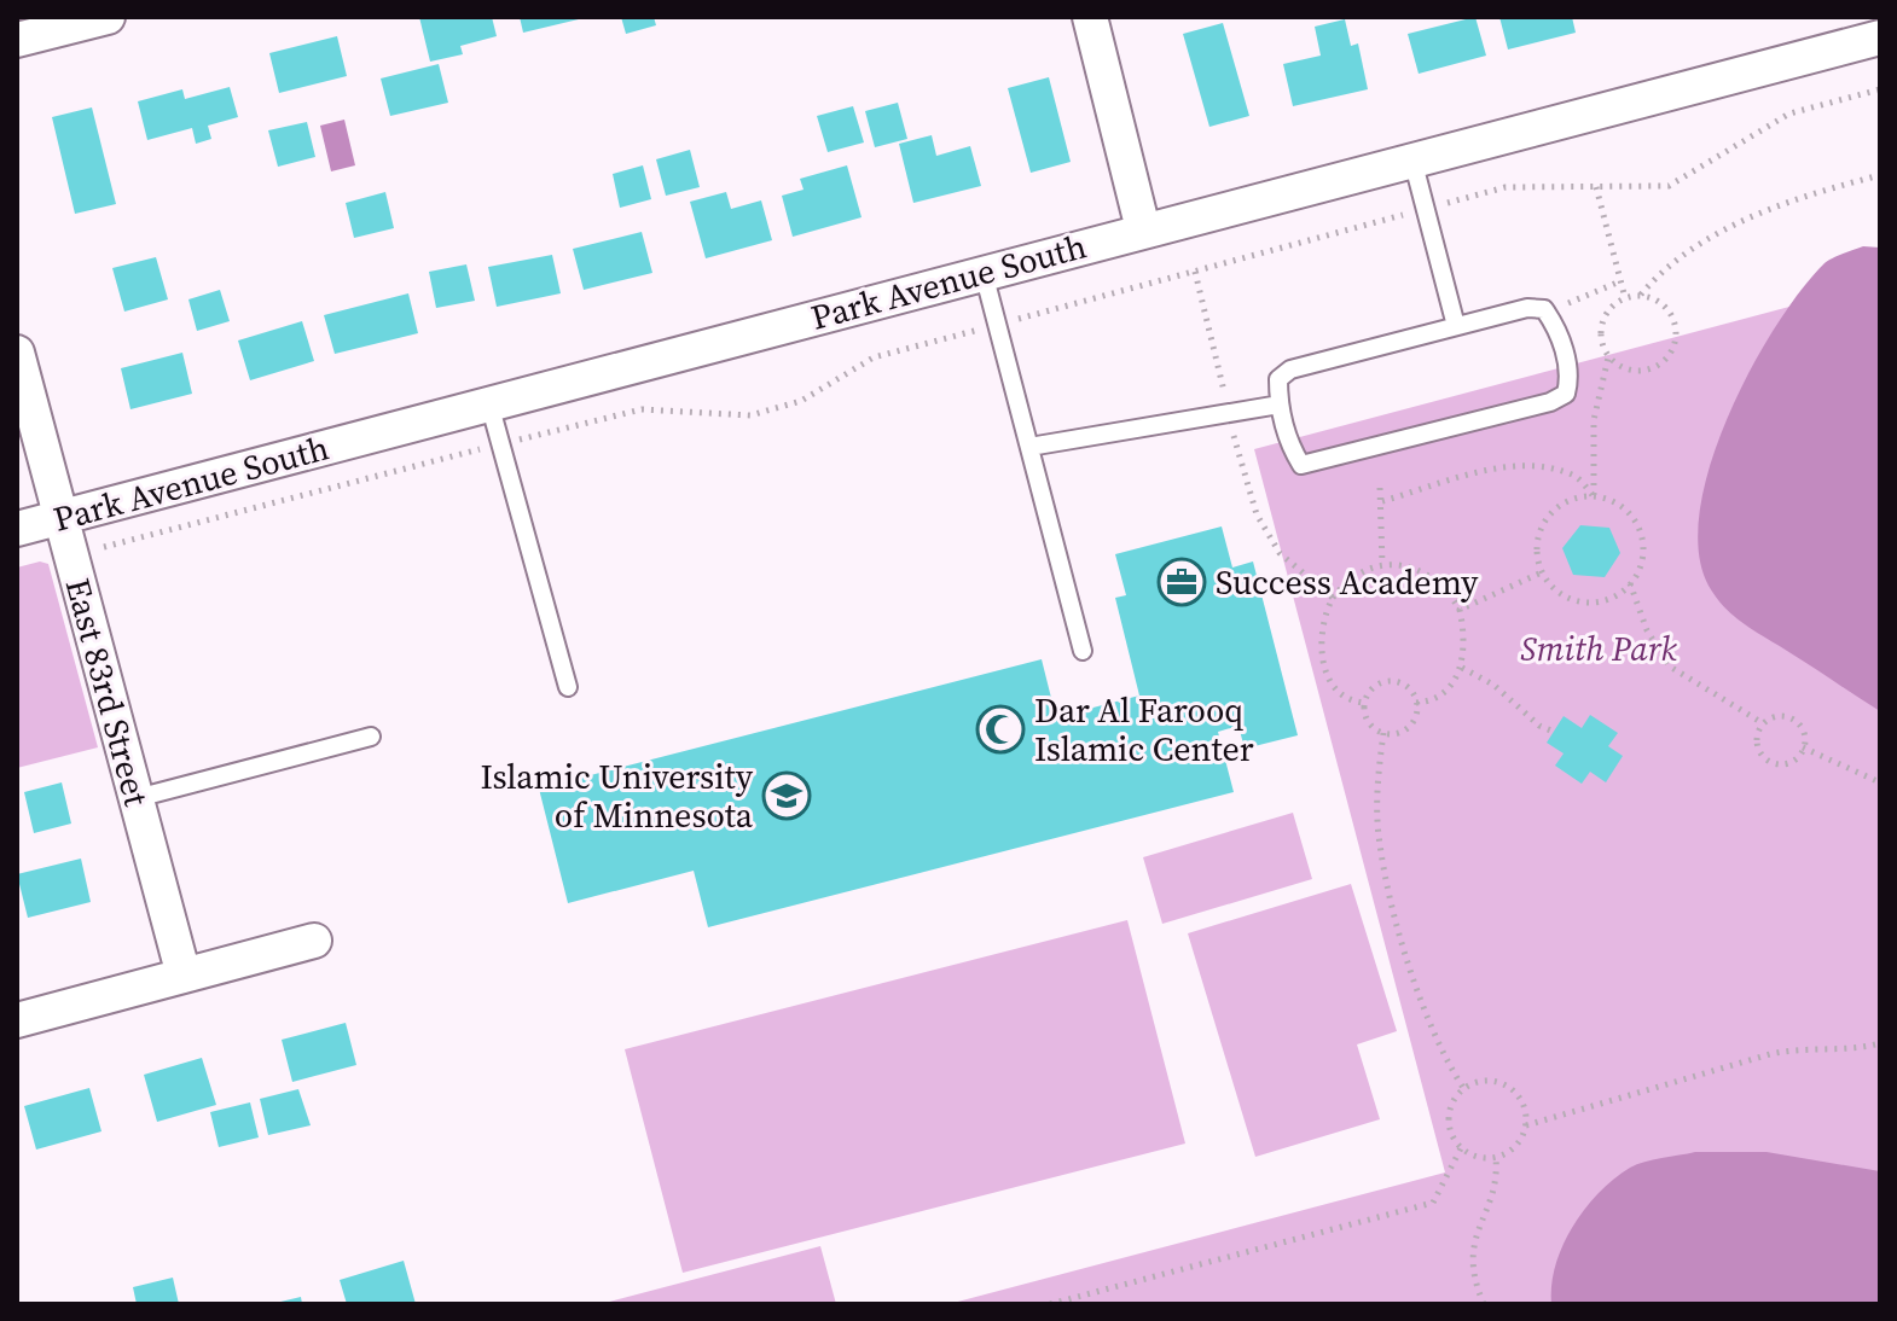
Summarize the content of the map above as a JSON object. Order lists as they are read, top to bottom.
{
  "streets": {
    "street": ["Park Avenue South", "East 83rd Street"]
  },
  "crossings": [
    ["Park Avenue South", "East 83rd Street"]
  ],
  "parks": ["Smith Park"],
  "places": {
    "office": ["Success Academy"],
    "mosque": ["Dar Al Farooq Islamic Center"],
    "school or university": ["Islamic University of Minnesota"]
  }
}
